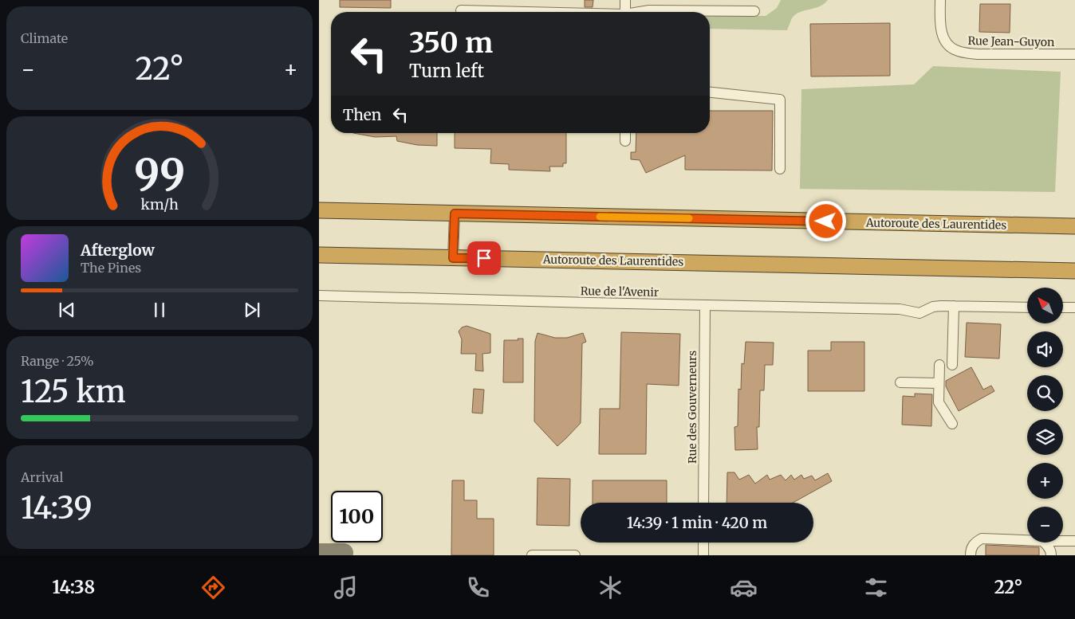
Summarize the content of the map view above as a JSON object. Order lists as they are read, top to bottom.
{
  "streets": {
    "highway": ["Autoroute des Laurentides"],
    "street": ["Rue Jean-Guyon", "Rue de l'Avenir", "Rue des Gouverneurs"]
  },
  "crossings": [
    ["Rue de l'Avenir", "Rue des Gouverneurs"]
  ],
  "north": "top left",
  "page": {
    "tile": [
      "Climate",
      ["Range · 25%", "125 km"],
      ["Arrival", "14:39"]
    ],
    "turn": ["350 m", "Turn left"],
    "heat": ["−", "22°", "+"],
    "then": "Then",
    "song": ["Afterglow", "The Pines"],
    "map_buttons": ["+", "−"],
    "limit": "100",
    "trip": "14:39 · 1 min · 420 m",
    "tabs": ["14:38", "22°"],
    "gauge": ["99", "km/h"]
  }
}
